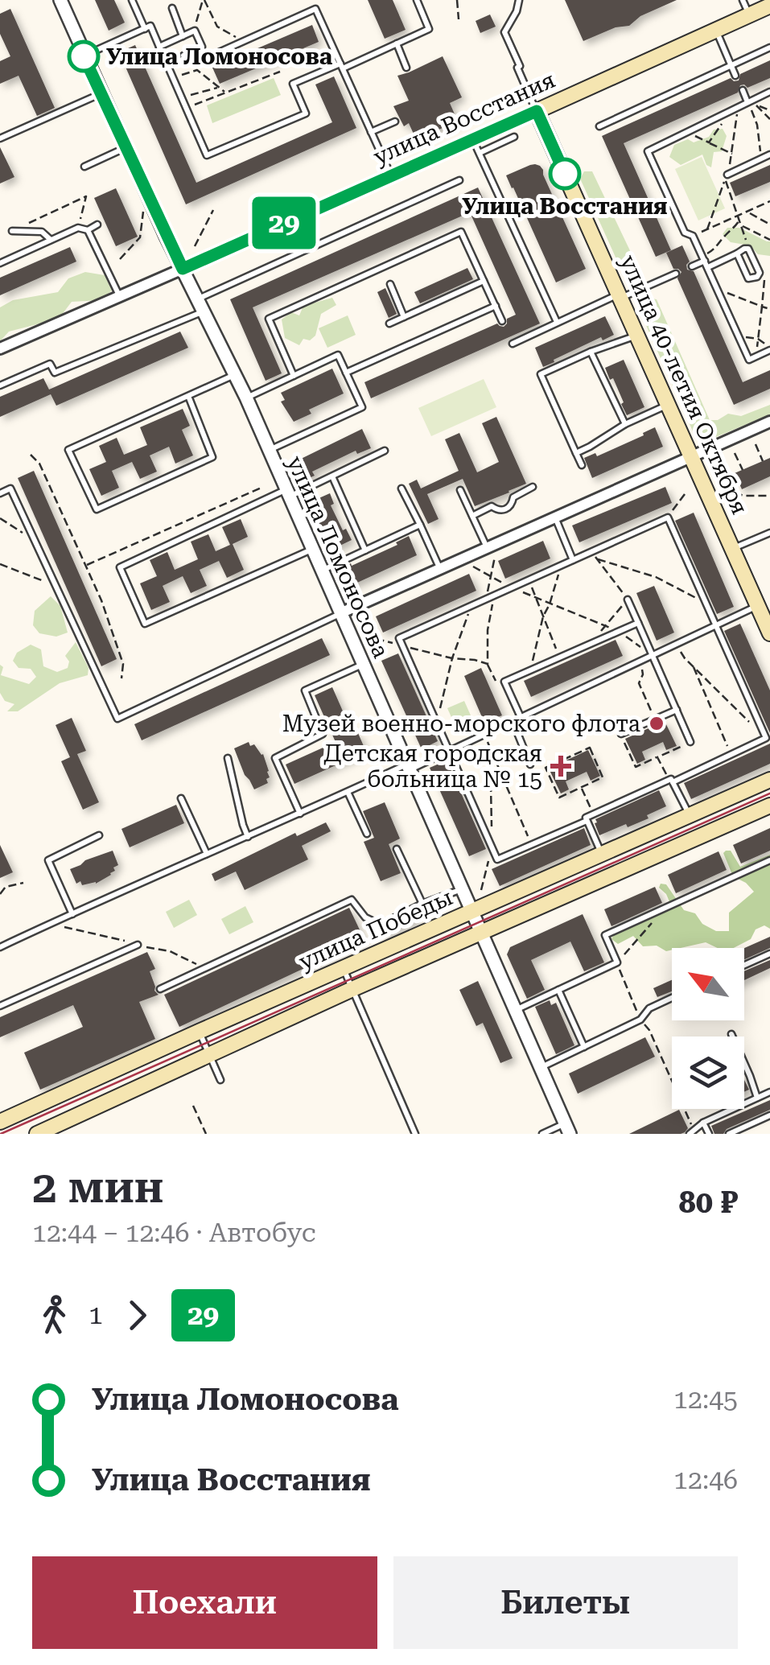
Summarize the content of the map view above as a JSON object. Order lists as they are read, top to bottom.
{
  "streets": {
    "main road": ["улица Восстания", "улица 40-летия Октября", "улица Победы"],
    "street": ["улица Ломоносова"]
  },
  "crossings": [
    ["улица Восстания", "улица 40-летия Октября"],
    ["улица Восстания", "улица Ломоносова"],
    ["улица Ломоносова", "улица Победы"]
  ],
  "places": {
    "other": ["Улица Ломоносова", "Улица Восстания", "Музей военно-морского флота"],
    "health": ["Детская городская больница № 15"]
  },
  "lines": ["bus line 29"],
  "north": "top left",
  "page": {
    "on_map": "29",
    "heading": ["2 мин", "12:44 – 12:46 · Автобус", "80 ₽"],
    "legs": ["1", "29"],
    "list": [
      {
        "name": "Улица Ломоносова",
        "value": "12:45"
      },
      {
        "name": "Улица Восстания",
        "value": "12:46"
      }
    ],
    "buttons": ["Поехали", "Билеты"]
  }
}
